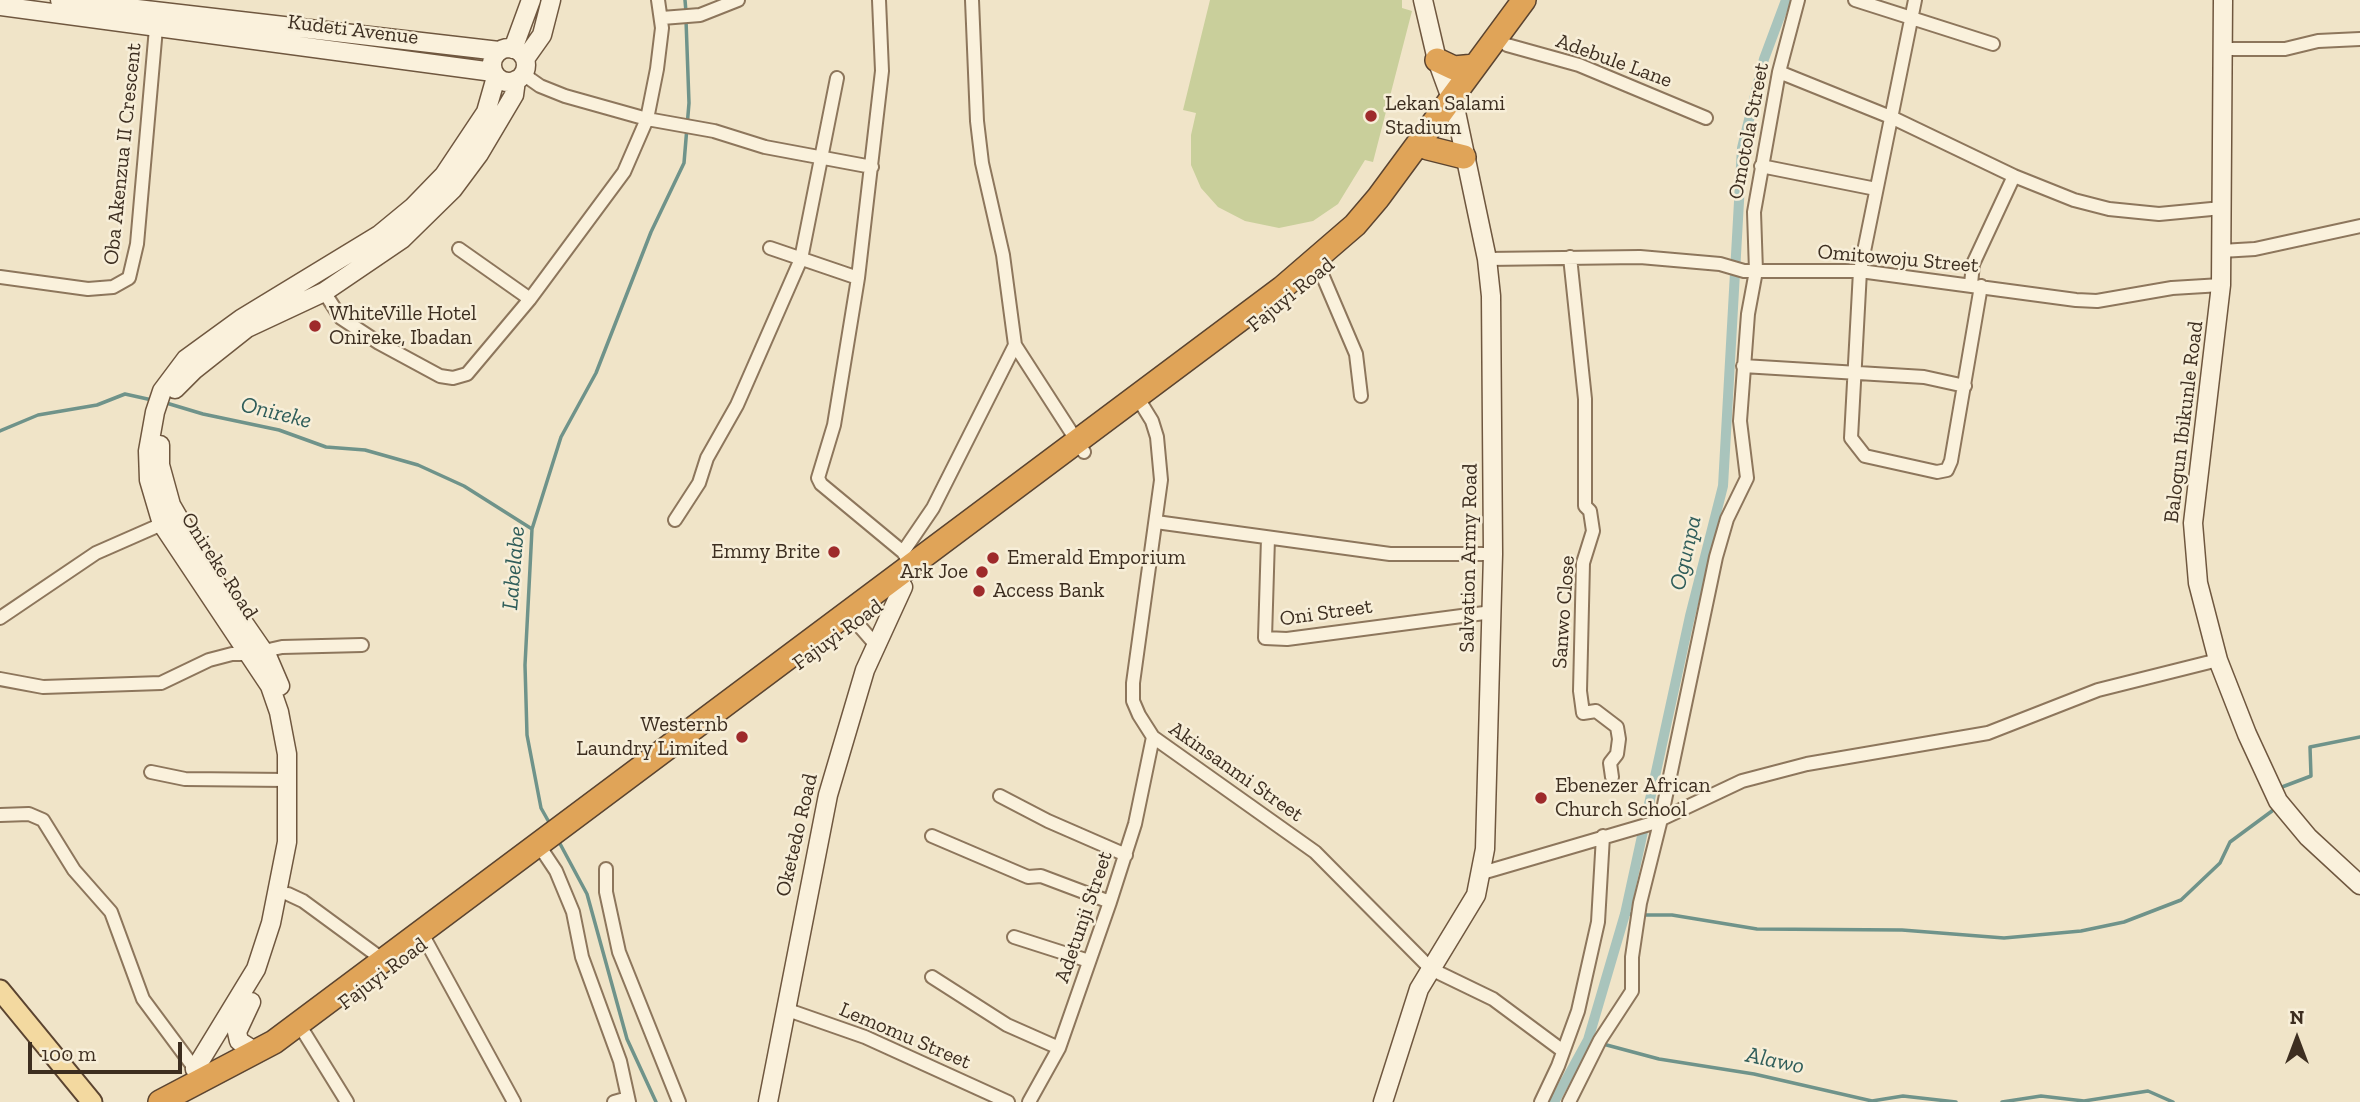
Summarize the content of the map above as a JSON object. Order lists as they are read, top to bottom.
{
  "streets": {
    "highway": ["Fajuyi Road"],
    "main road": [
      "Kudeti Avenue",
      "Balogun Ibikunle Road",
      "Salvation Army Road",
      "Onireke Road",
      "Oketedo Road"
    ],
    "street": [
      "Adebule Lane",
      "Omotola Street",
      "Oba Akenzua II Crescent",
      "Omitowoju Street",
      "Sanwo Close",
      "Oni Street",
      "Akinsanmi Street",
      "Adetunji Street",
      "Lemomu Street"
    ]
  },
  "crossings": [
    ["Kudeti Avenue", "Oba Akenzua II Crescent"],
    ["Adebule Lane", "Fajuyi Road"],
    ["Omotola Street", "Omitowoju Street"],
    ["Omitowoju Street", "Balogun Ibikunle Road"],
    ["Omitowoju Street", "Salvation Army Road"],
    ["Omitowoju Street", "Sanwo Close"],
    ["Fajuyi Road", "Salvation Army Road"],
    ["Fajuyi Road", "Onireke Road"],
    ["Fajuyi Road", "Akinsanmi Street"],
    ["Fajuyi Road", "Oketedo Road"],
    ["Salvation Army Road", "Oni Street"],
    ["Salvation Army Road", "Akinsanmi Street"],
    ["Akinsanmi Street", "Adetunji Street"],
    ["Oketedo Road", "Lemomu Street"]
  ],
  "water": [
    "Onireke",
    "Ogunpa",
    "Labelabe",
    "Alawo"
  ],
  "places": [
    "Lekan Salami Stadium",
    "WhiteVille Hotel Onireke, Ibadan",
    "Emmy Brite",
    "Emerald Emporium",
    "Ark Joe",
    "Access Bank",
    "Westernb Laundry Limited",
    "Ebenezer African Church School"
  ],
  "scale_bar": "100 m",
  "north": "top"
}
